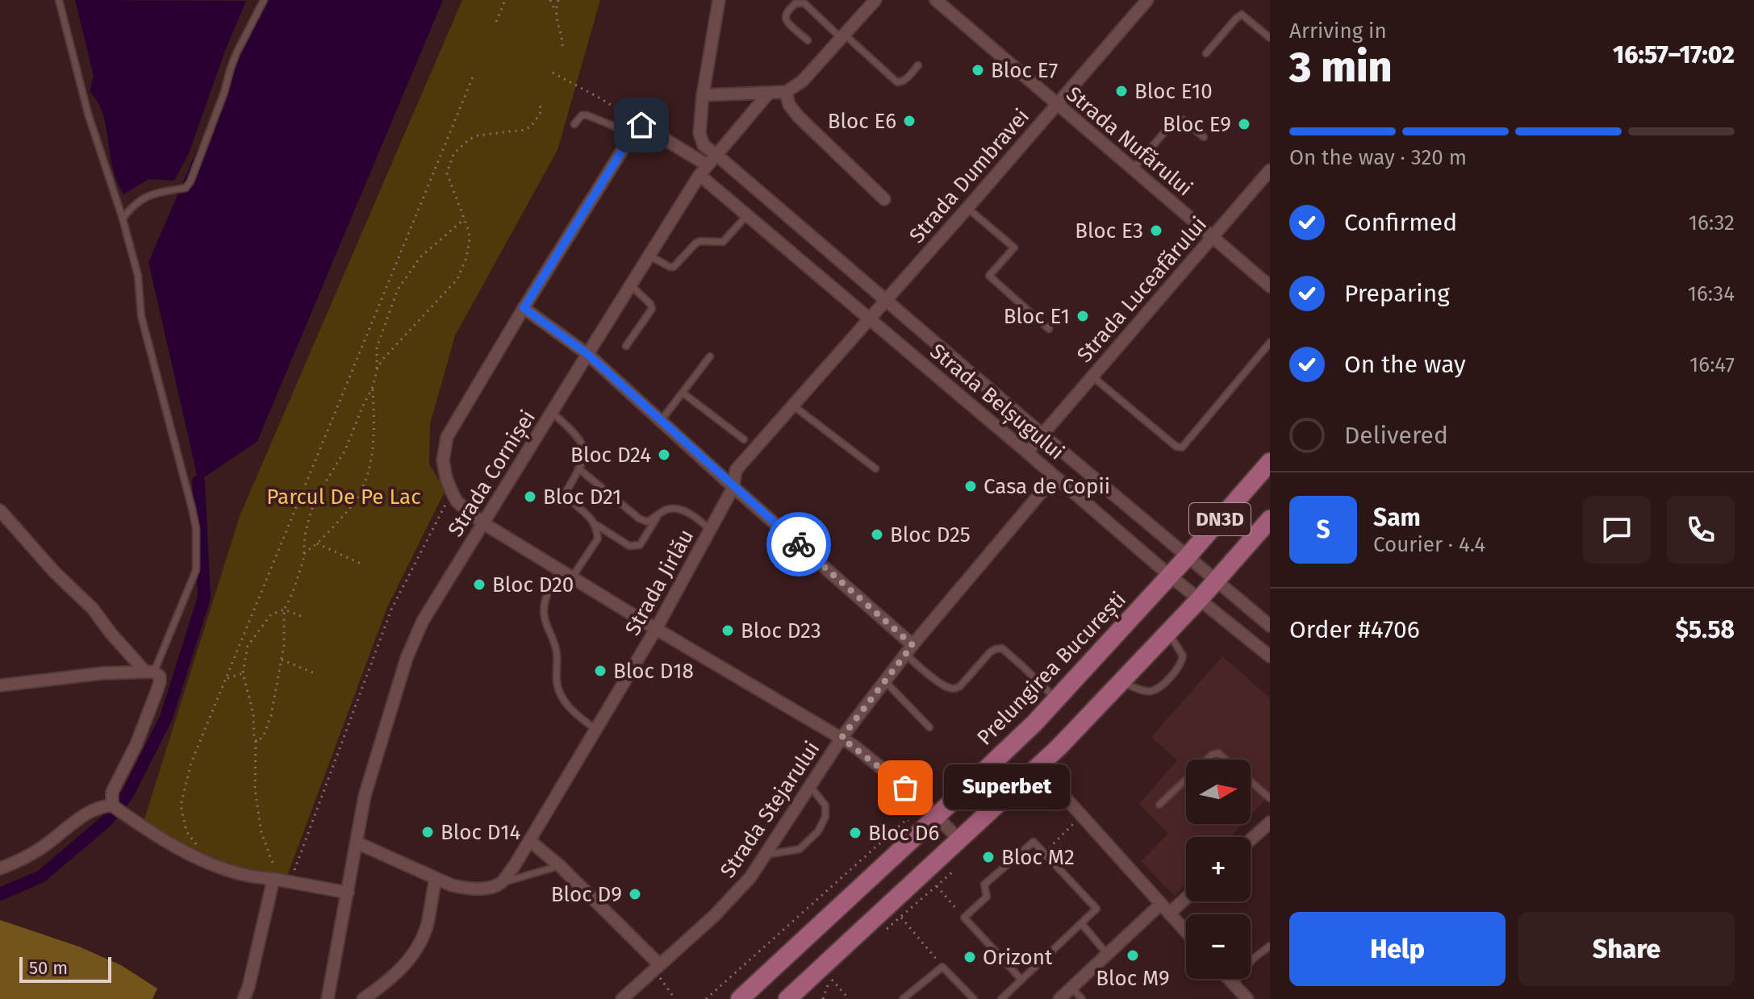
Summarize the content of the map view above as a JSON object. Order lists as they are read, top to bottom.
{
  "streets": {
    "main road": ["DN3D", "Prelungirea București"],
    "street": [
      "Strada Nufărului",
      "Strada Dumbravei",
      "Strada Luceafărului",
      "Strada Belșugului",
      "Strada Cornișei",
      "Strada Jirlău",
      "Strada Stejarului"
    ]
  },
  "crossings": [
    ["Strada Nufărului", "Strada Dumbravei"],
    ["Strada Nufărului", "Strada Luceafărului"],
    ["Strada Dumbravei", "Strada Belșugului"],
    ["Strada Dumbravei", "Strada Jirlău"],
    ["Strada Luceafărului", "Strada Belșugului"],
    ["Strada Belșugului", "Strada Cornișei"],
    ["Strada Belșugului", "DN3D"],
    ["Strada Belșugului", "Strada Jirlău"],
    ["Strada Belșugului", "Prelungirea București"],
    ["Strada Belșugului", "Strada Stejarului"]
  ],
  "parks": ["Parcul De Pe Lac"],
  "places": [
    "Bloc E7",
    "Bloc E10",
    "Bloc E6",
    "Bloc E9",
    "Bloc E3",
    "Bloc E1",
    "Bloc D24",
    "Casa de Copii",
    "Bloc D21",
    "Bloc D25",
    "Bloc D20",
    "Bloc D23",
    "Bloc D18",
    "Superbet",
    "Bloc D14",
    "Bloc D6",
    "Bloc M2",
    "Bloc D9",
    "Bloc M9",
    "Orizont"
  ],
  "scale_bar": "50 m",
  "north": "right",
  "page": {
    "heading": ["3 min", "Arriving in", "16:57–17:02"],
    "panel": [
      "Sam",
      "Courier · 4.4",
      "Order #4706",
      "$5.58"
    ],
    "bar": "On the way · 320 m",
    "list": [
      ["Confirmed", "16:32"],
      ["Preparing", "16:34"],
      ["On the way", "16:47"],
      "Delivered"
    ],
    "round": "S",
    "map_buttons": ["+", "−"],
    "bubble": "Superbet",
    "buttons": ["Help", "Share"],
    "scale": "50 m"
  }
}
